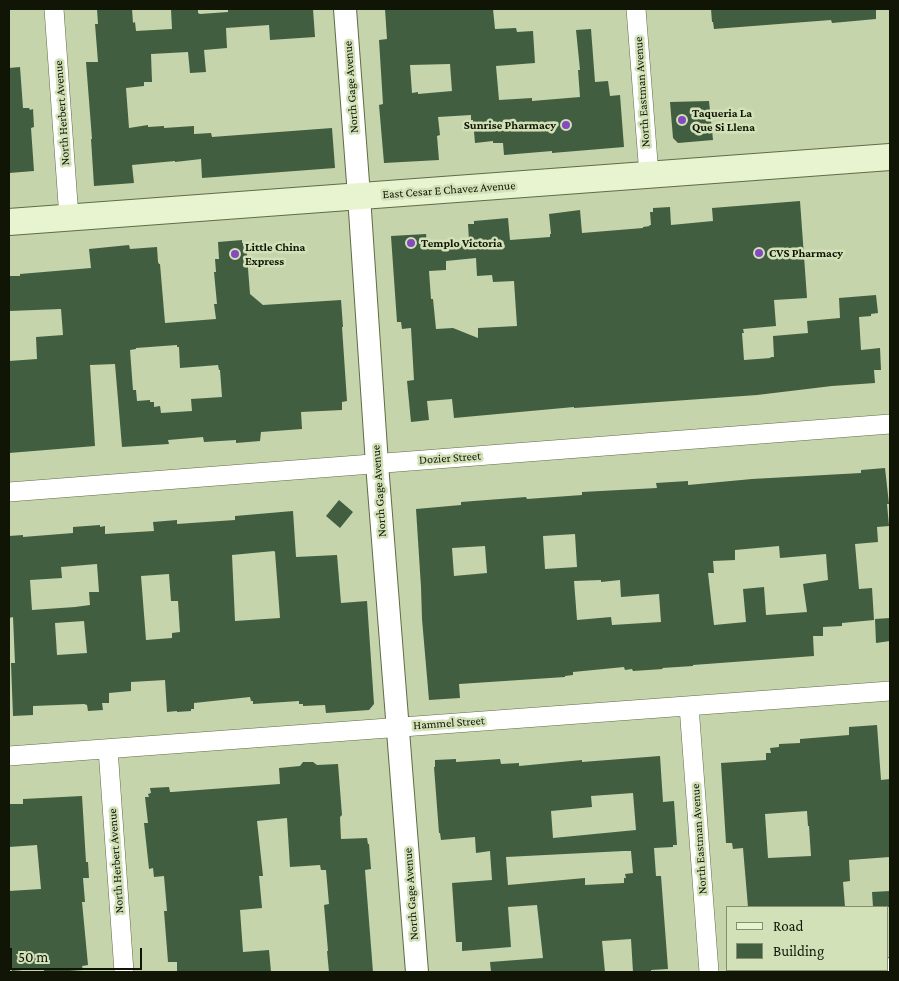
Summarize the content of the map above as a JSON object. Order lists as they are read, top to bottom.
{
  "streets": {
    "main road": ["East Cesar E Chavez Avenue"],
    "street": [
      "North Gage Avenue",
      "North Eastman Avenue",
      "North Herbert Avenue",
      "Dozier Street",
      "Hammel Street"
    ]
  },
  "crossings": [
    ["North Gage Avenue", "East Cesar E Chavez Avenue"],
    ["North Gage Avenue", "Dozier Street"],
    ["North Gage Avenue", "Hammel Street"],
    ["North Eastman Avenue", "East Cesar E Chavez Avenue"],
    ["North Eastman Avenue", "Hammel Street"],
    ["North Herbert Avenue", "East Cesar E Chavez Avenue"],
    ["North Herbert Avenue", "Hammel Street"]
  ],
  "places": [
    "Taqueria La Que Si Llena",
    "Sunrise Pharmacy",
    "Templo Victoria",
    "CVS Pharmacy",
    "Little China Express"
  ],
  "legend": ["Road", "Building"],
  "scale_bar": "50 m"
}
